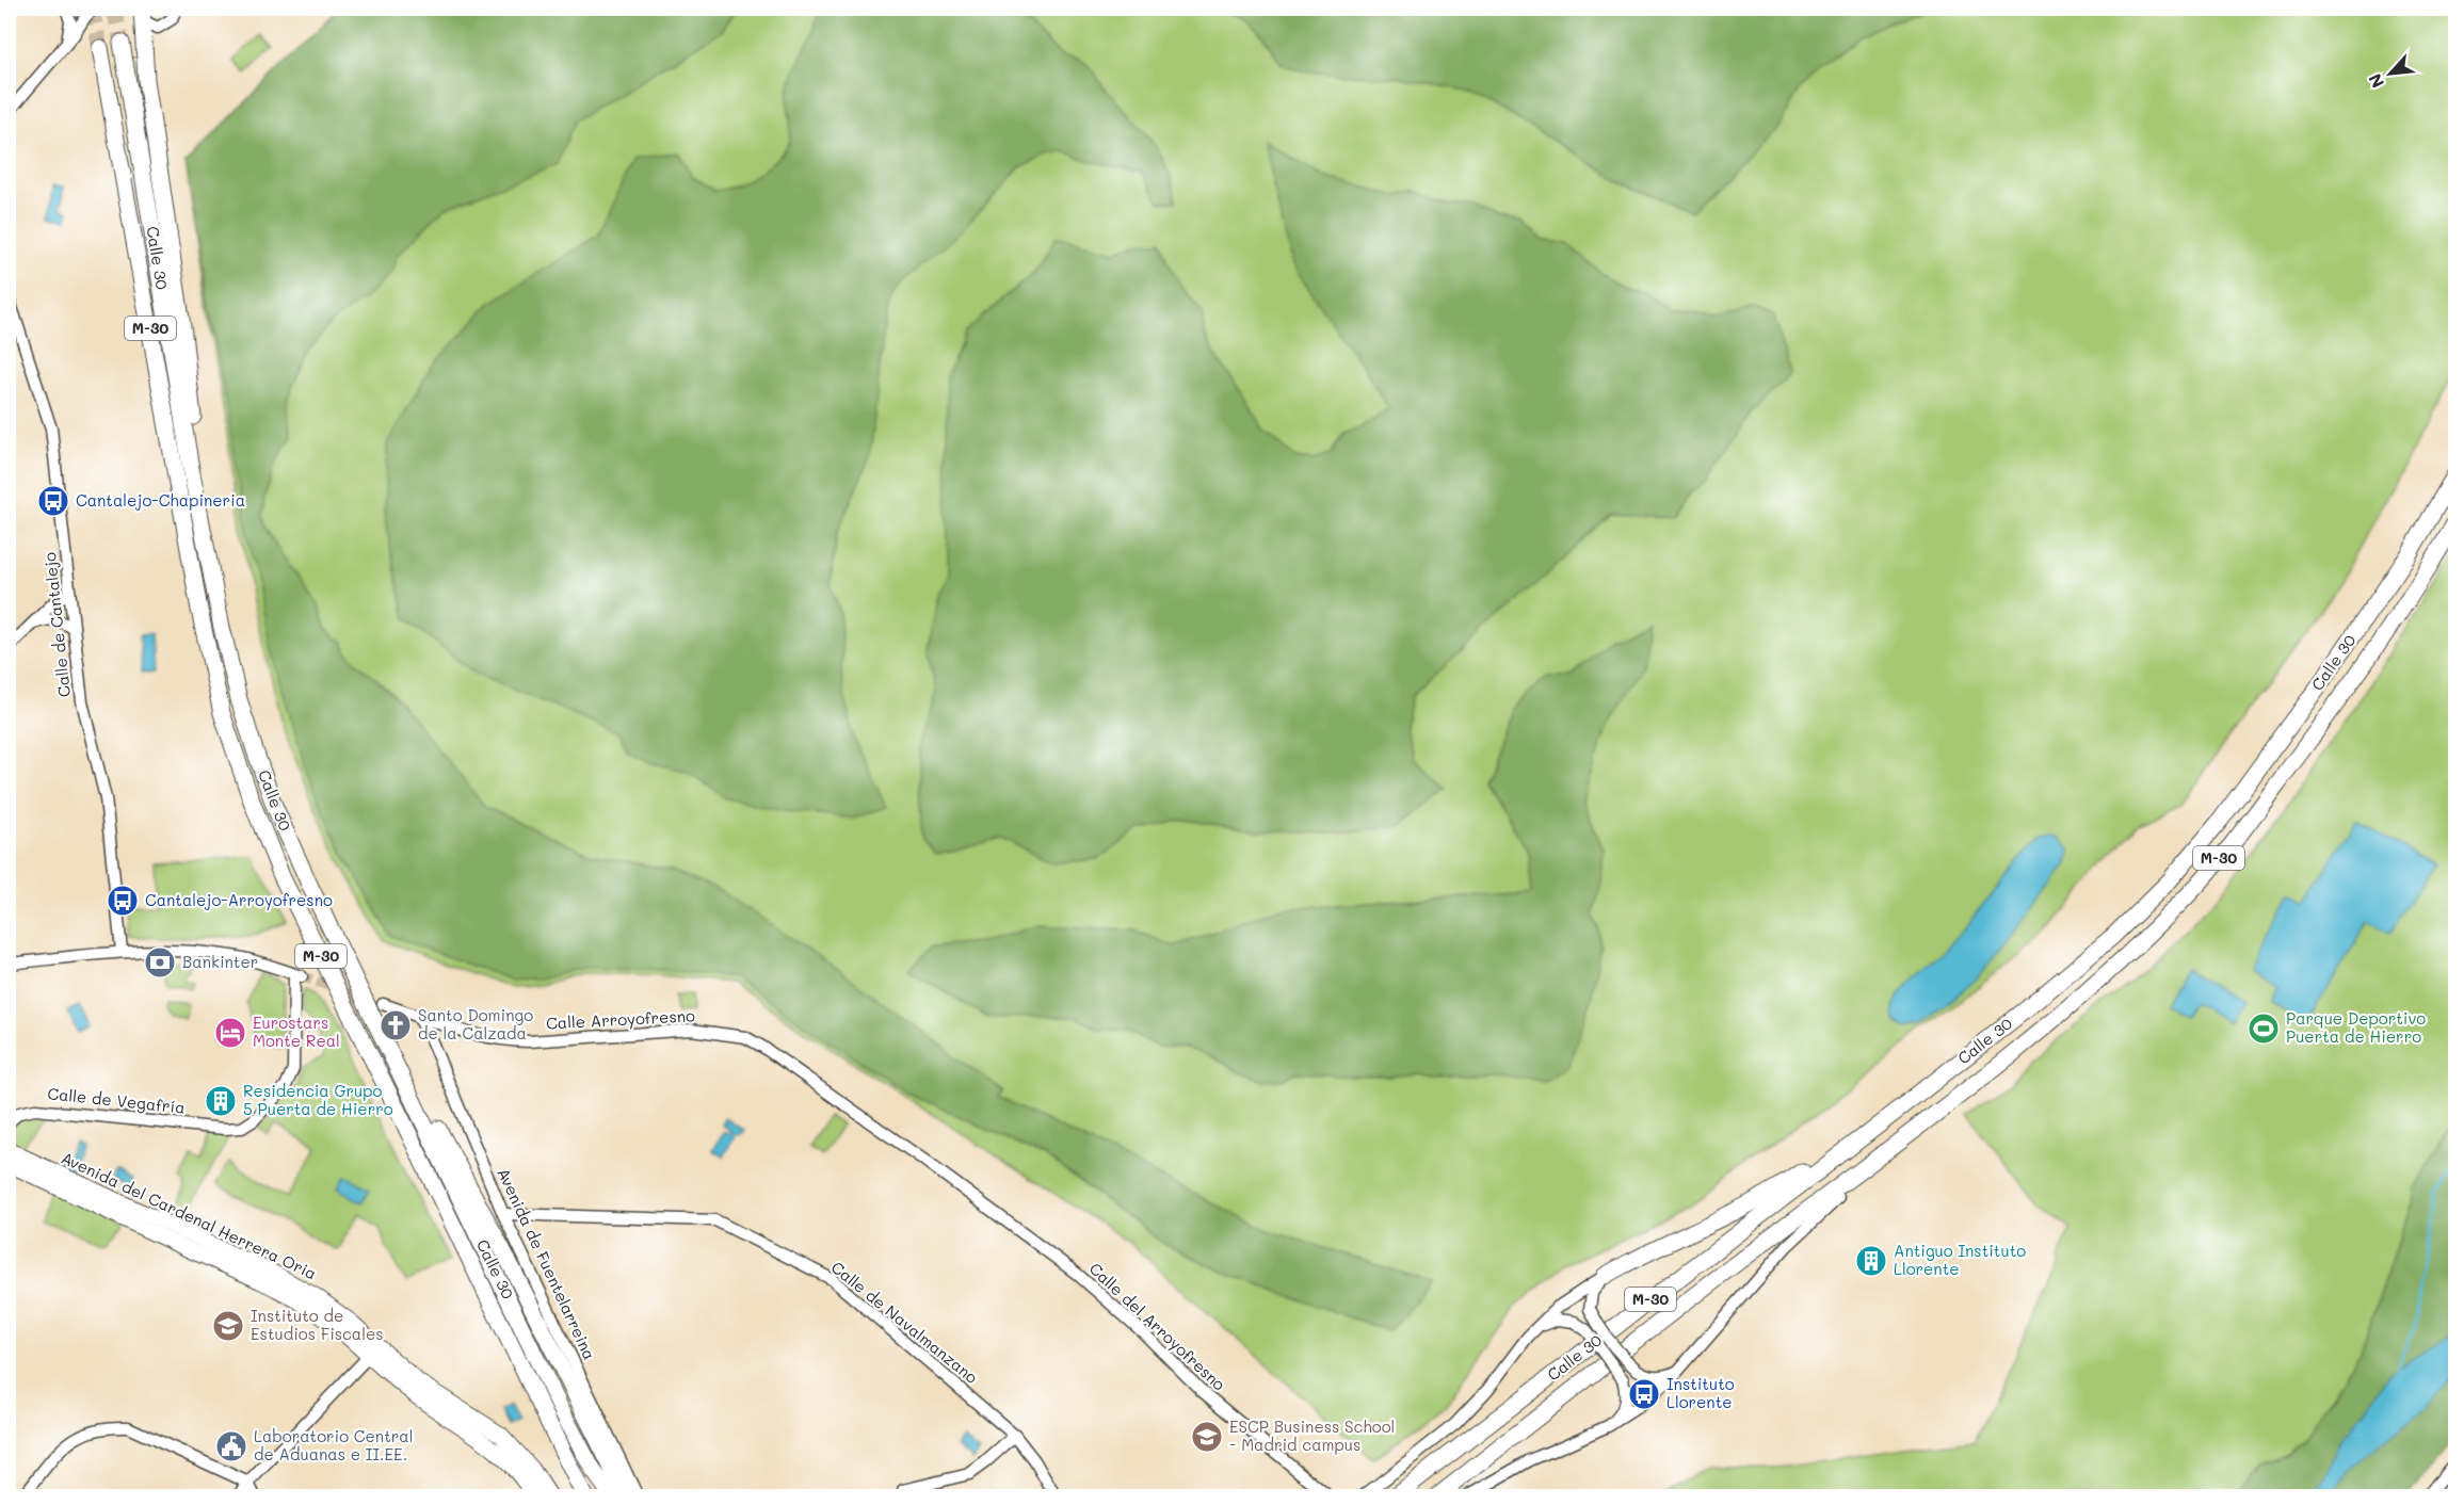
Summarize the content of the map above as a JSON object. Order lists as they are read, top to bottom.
{
  "streets": {
    "highway": ["Calle 30", "M-30"],
    "main road": ["Avenida del Cardenal Herrera Oria"],
    "street": [
      "Calle de Cantalejo",
      "Calle Arroyofresno",
      "Calle de Vegafría",
      "Avenida de Fuentelarreina",
      "Calle de Navalmanzano",
      "Calle del Arroyofresno"
    ]
  },
  "crossings": [
    ["Calle de Cantalejo", "Calle de Vegafría"],
    ["Calle Arroyofresno", "Avenida de Fuentelarreina"],
    ["Calle Arroyofresno", "Calle del Arroyofresno"],
    ["Avenida de Fuentelarreina", "Calle de Navalmanzano"]
  ],
  "places": {
    "bus stop": ["Cantalejo-Chapineria", "Cantalejo-Arroyofresno", "Instituto Llorente"],
    "bank": ["Bankinter"],
    "church": ["Santo Domingo de la Calzada"],
    "sports": ["Parque Deportivo Puerta de Hierro"],
    "hotel": ["Eurostars Monte Real"],
    "building": ["Residencia Grupo 5 Puerta de Hierro", "Antiguo Instituto Llorente"],
    "school or university": ["Instituto de Estudios Fiscales", "ESCP Business School - Madrid campus"],
    "public building": ["Laboratorio Central de Aduanas e II.EE."]
  },
  "north": "bottom left"
}
